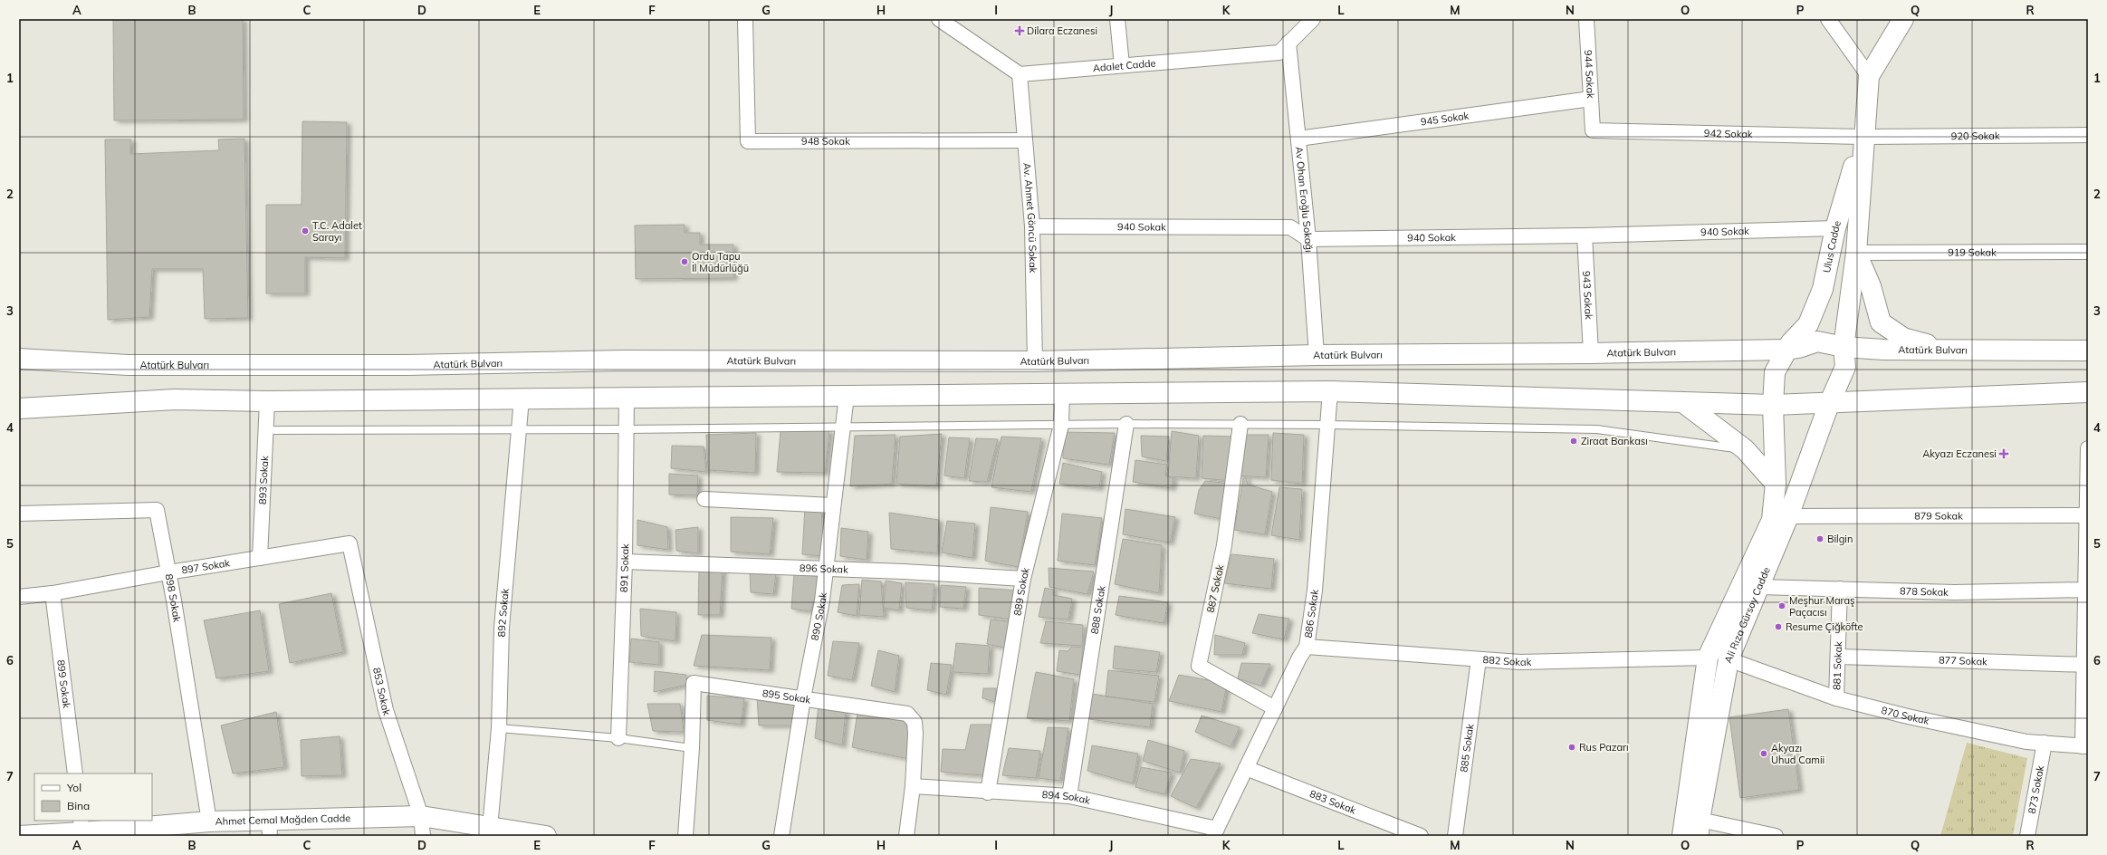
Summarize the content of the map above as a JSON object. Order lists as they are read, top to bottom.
{
  "streets": {
    "main road": [
      "Ulus Cadde",
      "Atatürk Bulvarı",
      "Ali Rıza Gürsoy Cadde",
      "Ahmet Cemal Mağden Cadde"
    ],
    "street": [
      "Adalet Cadde",
      "944 Sokak",
      "945 Sokak",
      "942 Sokak",
      "920 Sokak",
      "948 Sokak",
      "Av Ohan Eroğlu Sokağı",
      "Av. Ahmet Göncü Sokak",
      "940 Sokak",
      "919 Sokak",
      "943 Sokak",
      "893 Sokak",
      "879 Sokak",
      "897 Sokak",
      "891 Sokak",
      "896 Sokak",
      "887 Sokak",
      "889 Sokak",
      "878 Sokak",
      "898 Sokak",
      "888 Sokak",
      "892 Sokak",
      "886 Sokak",
      "890 Sokak",
      "882 Sokak",
      "877 Sokak",
      "881 Sokak",
      "899 Sokak",
      "853 Sokak",
      "895 Sokak",
      "870 Sokak",
      "885 Sokak",
      "873 Sokak",
      "894 Sokak",
      "883 Sokak"
    ]
  },
  "crossings": [
    ["Adalet Cadde", "Av Ohan Eroğlu Sokağı"],
    ["Adalet Cadde", "Av. Ahmet Göncü Sokak"],
    ["944 Sokak", "945 Sokak"],
    ["944 Sokak", "942 Sokak"],
    ["945 Sokak", "Av Ohan Eroğlu Sokağı"],
    ["942 Sokak", "920 Sokak"],
    ["942 Sokak", "Ulus Cadde"],
    ["920 Sokak", "Ulus Cadde"],
    ["948 Sokak", "Av. Ahmet Göncü Sokak"],
    ["Av Ohan Eroğlu Sokağı", "940 Sokak"],
    ["Av Ohan Eroğlu Sokağı", "Atatürk Bulvarı"],
    ["Av. Ahmet Göncü Sokak", "940 Sokak"],
    ["Av. Ahmet Göncü Sokak", "Atatürk Bulvarı"],
    ["940 Sokak", "Ulus Cadde"],
    ["940 Sokak", "943 Sokak"],
    ["Ulus Cadde", "919 Sokak"],
    ["Ulus Cadde", "Atatürk Bulvarı"],
    ["Ulus Cadde", "Ali Rıza Gürsoy Cadde"],
    ["943 Sokak", "Atatürk Bulvarı"],
    ["893 Sokak", "897 Sokak"],
    ["879 Sokak", "Ali Rıza Gürsoy Cadde"],
    ["897 Sokak", "898 Sokak"],
    ["897 Sokak", "899 Sokak"],
    ["897 Sokak", "853 Sokak"],
    ["891 Sokak", "896 Sokak"],
    ["896 Sokak", "889 Sokak"],
    ["896 Sokak", "890 Sokak"],
    ["887 Sokak", "886 Sokak"],
    ["889 Sokak", "894 Sokak"],
    ["878 Sokak", "Ali Rıza Gürsoy Cadde"],
    ["878 Sokak", "881 Sokak"],
    ["898 Sokak", "Ahmet Cemal Mağden Cadde"],
    ["888 Sokak", "894 Sokak"],
    ["892 Sokak", "Ahmet Cemal Mağden Cadde"],
    ["886 Sokak", "882 Sokak"],
    ["886 Sokak", "894 Sokak"],
    ["886 Sokak", "883 Sokak"],
    ["Ali Rıza Gürsoy Cadde", "882 Sokak"],
    ["Ali Rıza Gürsoy Cadde", "870 Sokak"],
    ["890 Sokak", "895 Sokak"],
    ["882 Sokak", "885 Sokak"],
    ["877 Sokak", "881 Sokak"],
    ["881 Sokak", "870 Sokak"],
    ["853 Sokak", "Ahmet Cemal Mağden Cadde"],
    ["895 Sokak", "894 Sokak"],
    ["870 Sokak", "873 Sokak"]
  ],
  "places": {
    "health": ["Dilara Eczanesi", "Akyazı Eczanesi"],
    "other": [
      "T.C. Adalet Sarayı",
      "Ordu Tapu İl Müdürlüğü",
      "Ziraat Bankası",
      "Bilgin",
      "Meşhur Maraş Paçacısı",
      "Resume Çiğköfte",
      "Rus Pazarı",
      "Akyazı Uhud Camii"
    ]
  },
  "legend": ["Yol", "Bina"],
  "grid": {
    "columns": [
      "A",
      "B",
      "C",
      "D",
      "E",
      "F",
      "G",
      "H",
      "I",
      "J",
      "K",
      "L",
      "M",
      "N",
      "O",
      "P",
      "Q",
      "R"
    ],
    "rows": [
      "1",
      "2",
      "3",
      "4",
      "5",
      "6",
      "7"
    ]
  }
}
